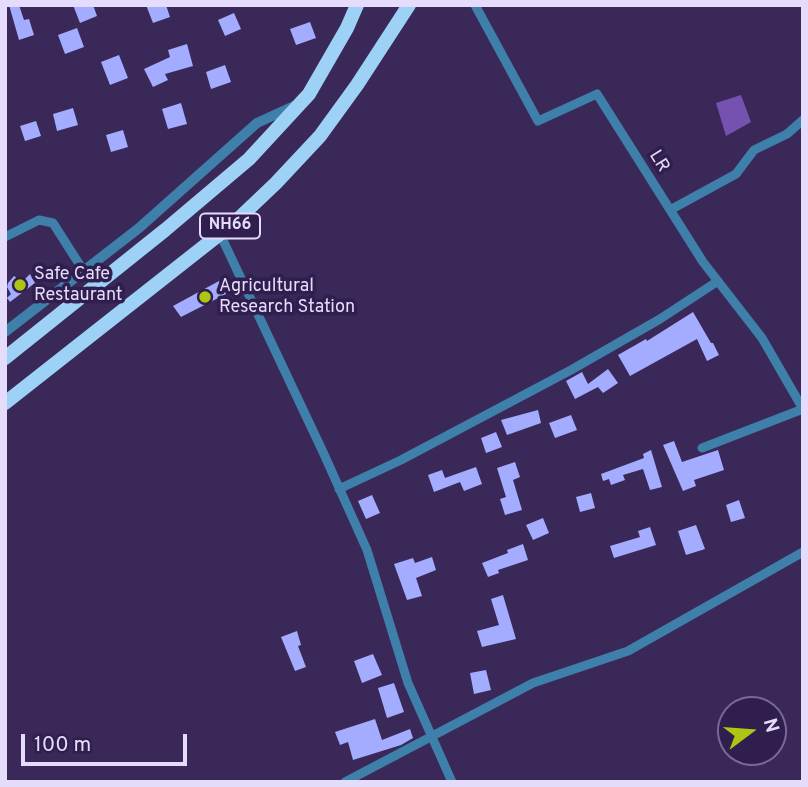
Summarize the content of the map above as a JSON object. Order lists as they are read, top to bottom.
{
  "streets": {
    "highway": ["NH66"],
    "street": ["LR"]
  },
  "places": ["Safe Cafe Restaurant", "Agricultural Research Station"],
  "scale_bar": "100 m",
  "north": "right"
}
